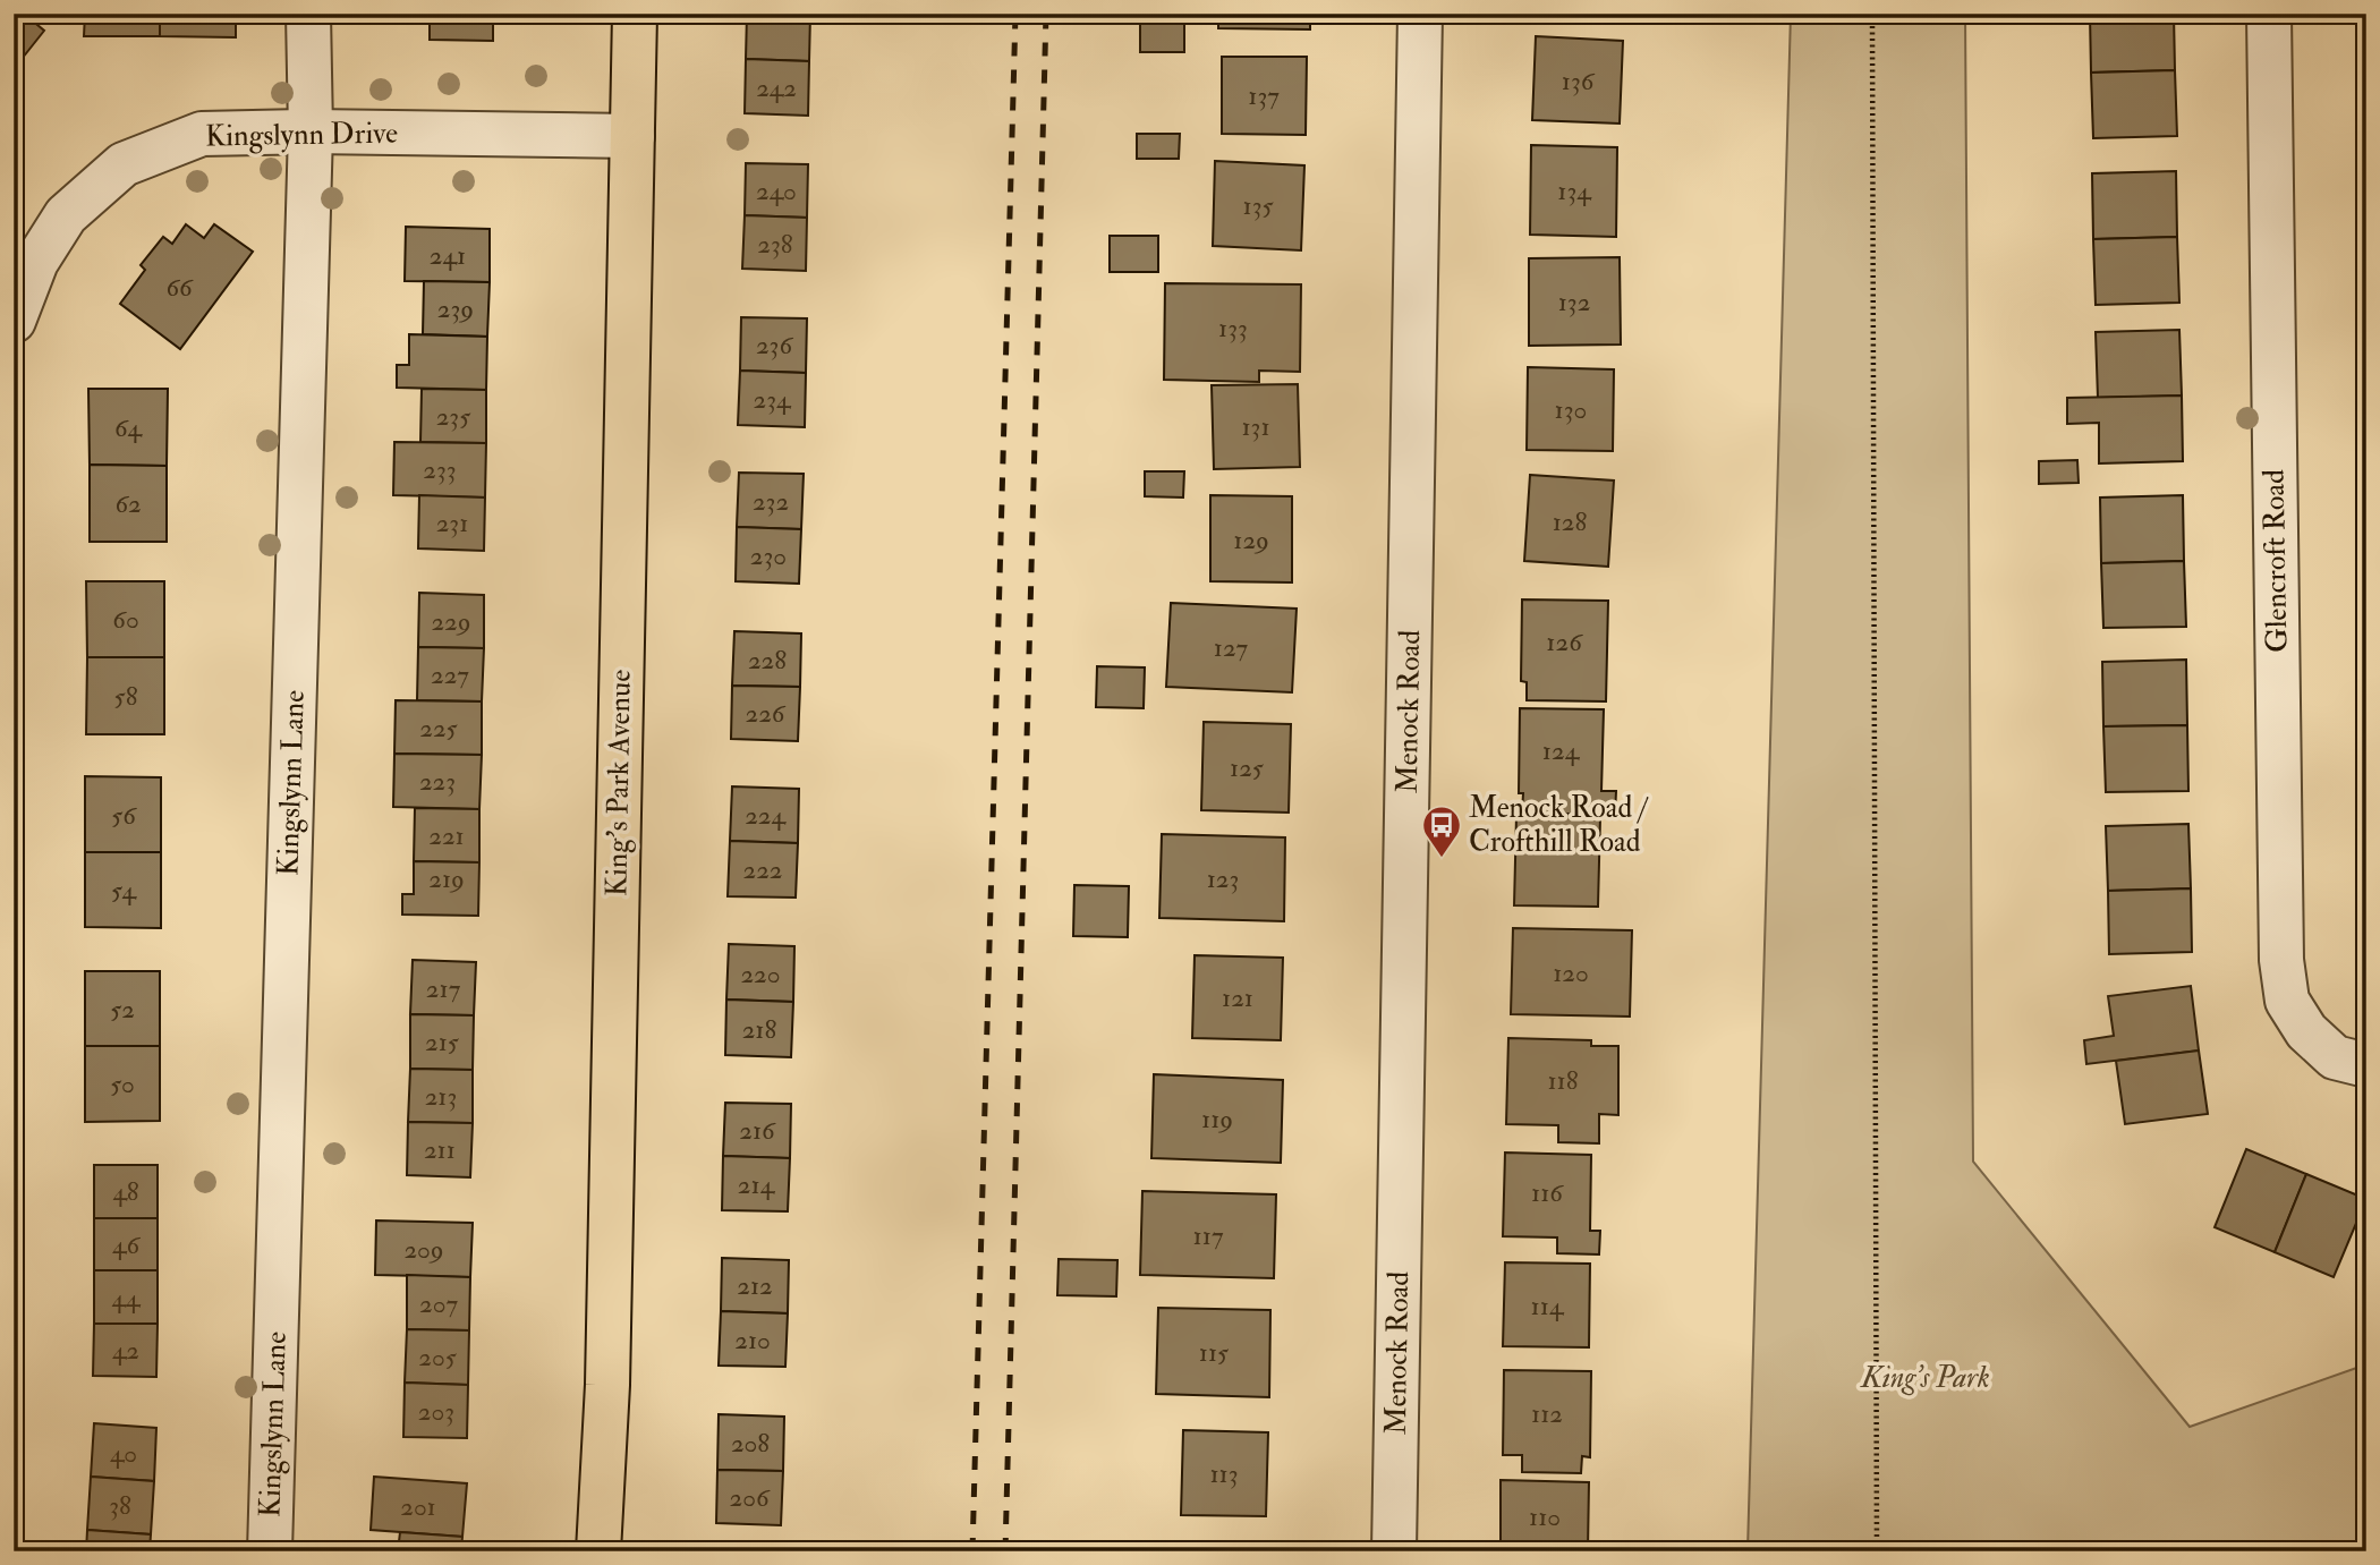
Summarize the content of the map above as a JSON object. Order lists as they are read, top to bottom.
{
  "streets": {
    "main road": ["King's Park Avenue"],
    "street": [
      "Kingslynn Drive",
      "Glencroft Road",
      "Menock Road",
      "Kingslynn Lane"
    ]
  },
  "crossings": [
    ["Kingslynn Drive", "Kingslynn Lane"],
    ["Kingslynn Drive", "King's Park Avenue"]
  ],
  "parks": ["King's Park"],
  "places": {
    "bus stop": ["Menock Road / Crofthill Road"]
  },
  "house_numbers": [
    "136",
    "242",
    "137",
    "240",
    "134",
    "135",
    "238",
    "241",
    "66",
    "132",
    "239",
    "133",
    "236",
    "234",
    "130",
    "235",
    "131",
    "64",
    "233",
    "232",
    "62",
    "128",
    "231",
    "129",
    "230",
    "60",
    "229",
    "126",
    "127",
    "228",
    "227",
    "58",
    "226",
    "225",
    "124",
    "125",
    "223",
    "56",
    "224",
    "221",
    "222",
    "219",
    "123",
    "54",
    "120",
    "220",
    "217",
    "121",
    "52",
    "218",
    "215",
    "118",
    "50",
    "213",
    "119",
    "216",
    "211",
    "214",
    "48",
    "116",
    "117",
    "46",
    "209",
    "212",
    "44",
    "207",
    "114",
    "210",
    "42",
    "115",
    "205",
    "203",
    "112",
    "208",
    "40",
    "113",
    "206",
    "38",
    "201",
    "110"
  ]
}
